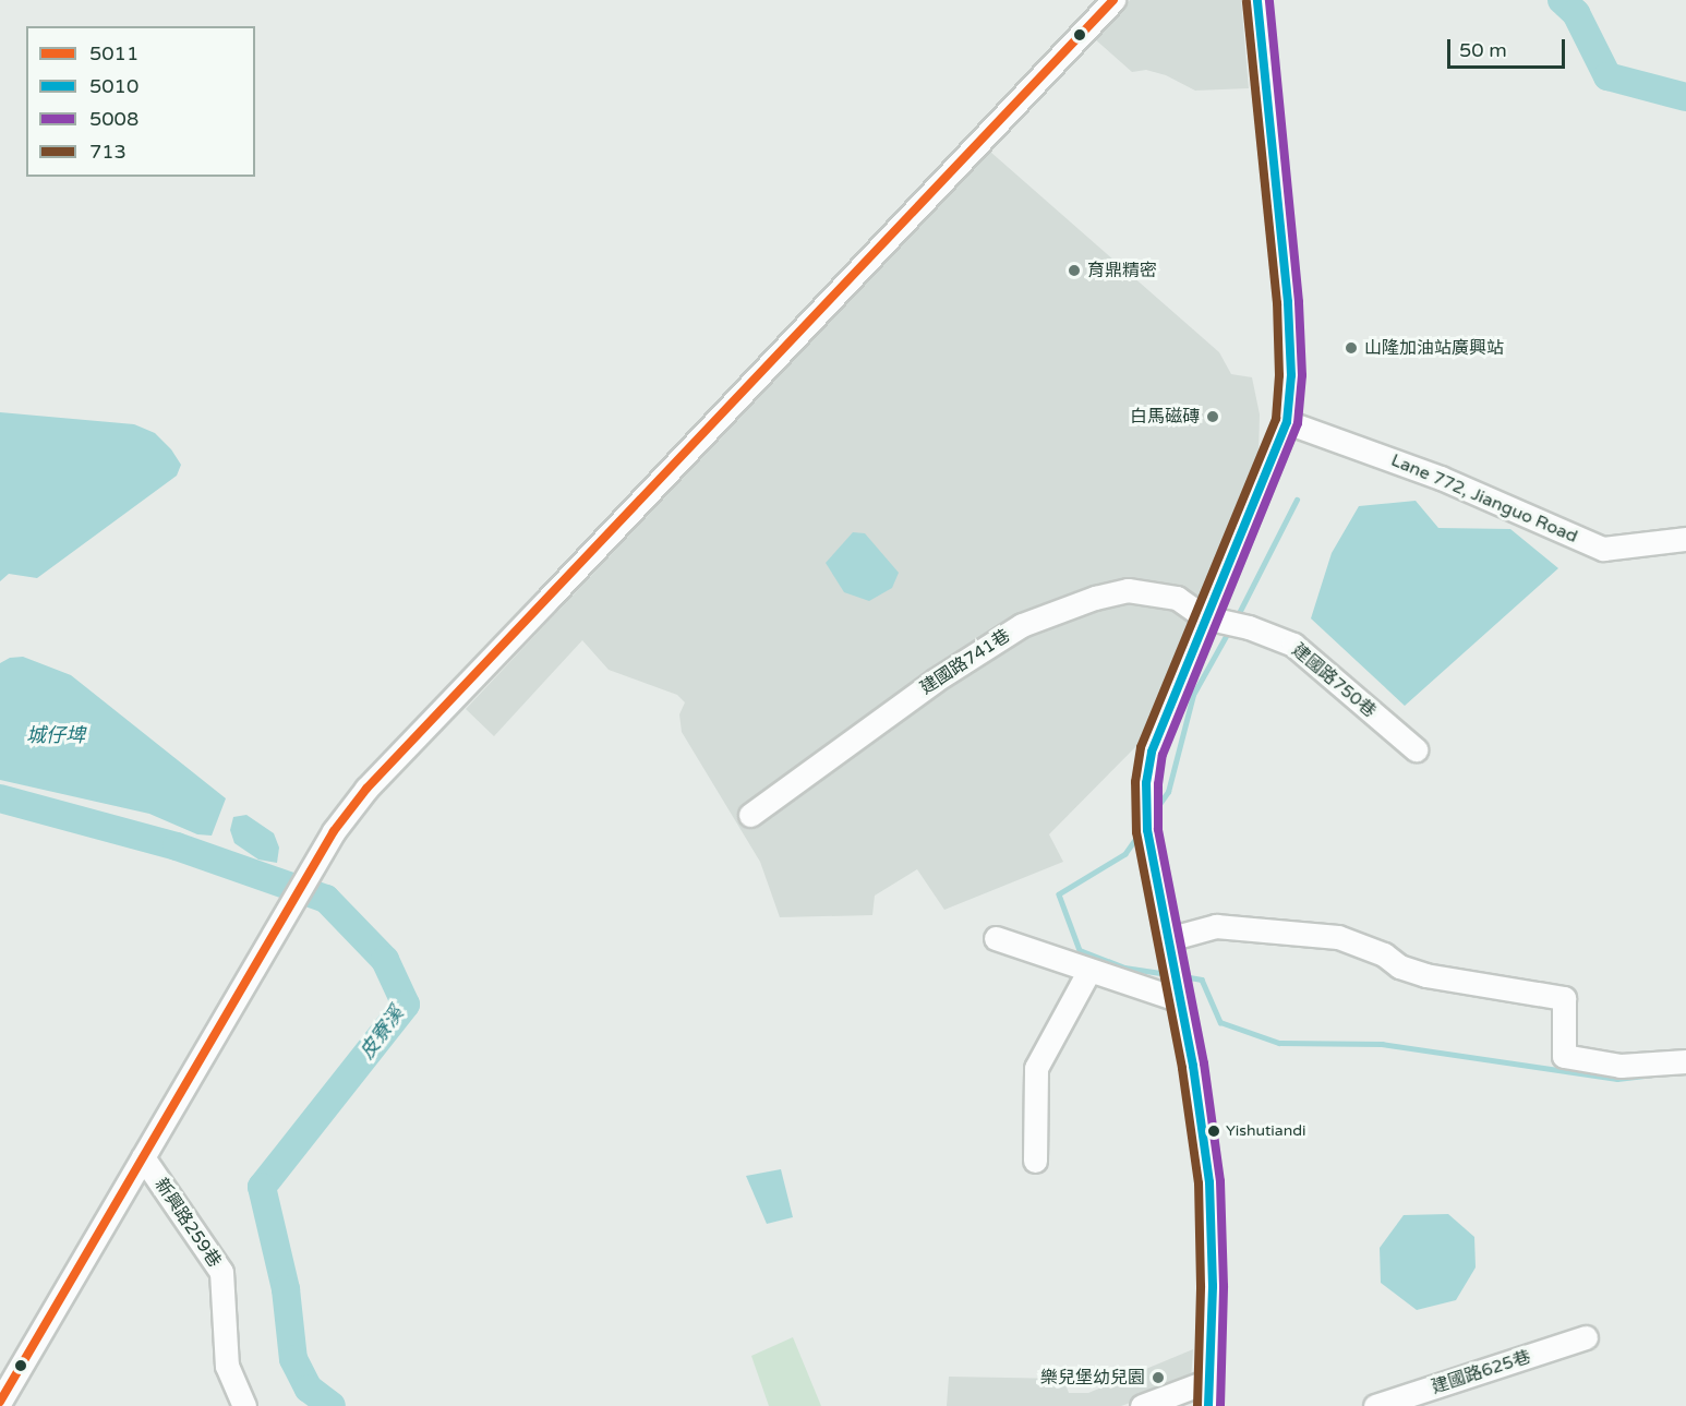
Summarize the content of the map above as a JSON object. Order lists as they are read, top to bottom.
{
  "streets": {
    "street": [
      "Lane 772, Jianguo Road",
      "建國路741巷",
      "建國路750巷",
      "新興路259巷",
      "建國路625巷"
    ]
  },
  "crossings": [
    ["建國路741巷", "建國路750巷"]
  ],
  "water": ["城仔埤", "皮寮溪"],
  "places": [
    "育鼎精密",
    "山隆加油站廣興站",
    "白馬磁磚",
    "Yishutiandi",
    "樂兒堡幼兒園"
  ],
  "lines": [
    "transit line 5011",
    "transit line 5010",
    "transit line 5008",
    "transit line 713"
  ],
  "legend": [
    "5011",
    "5010",
    "5008",
    "713"
  ],
  "scale_bar": "50 m"
}
